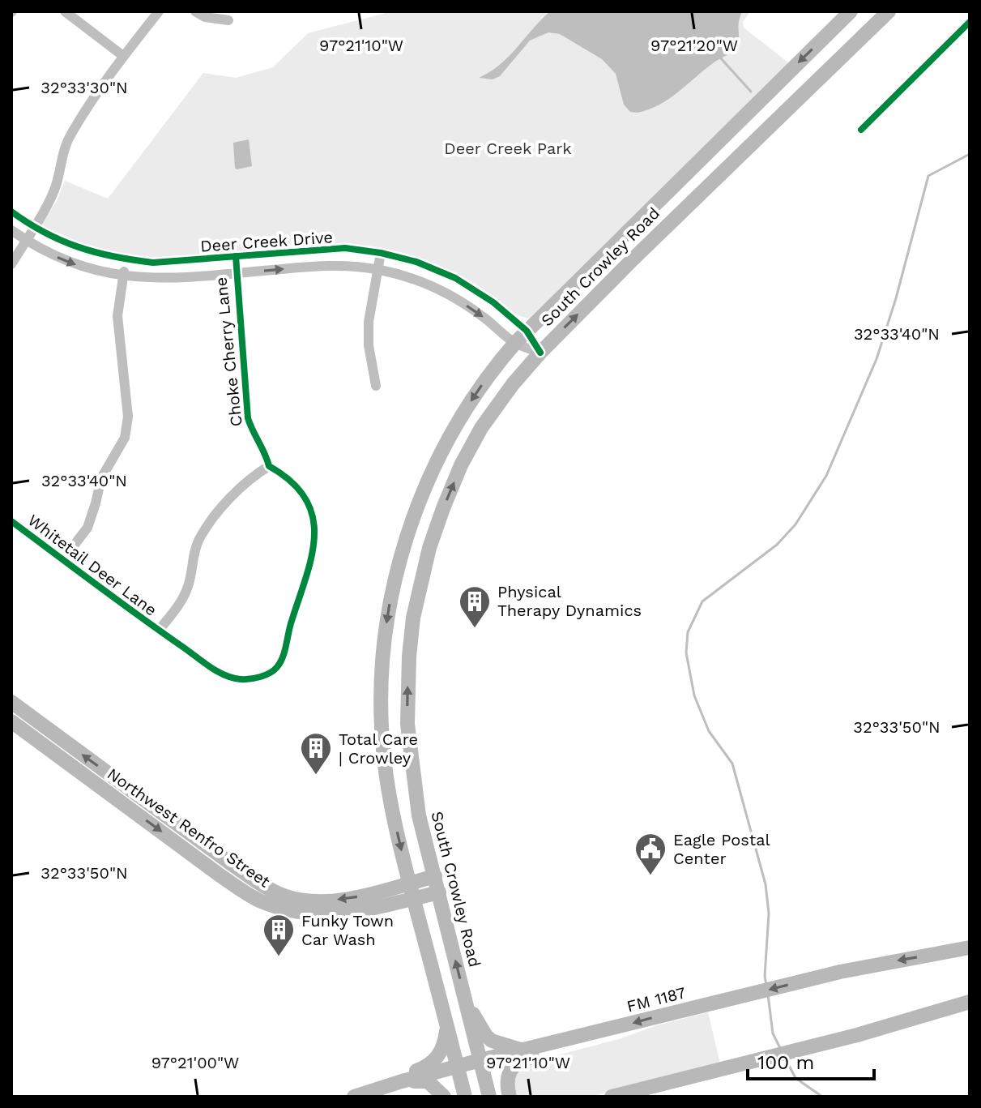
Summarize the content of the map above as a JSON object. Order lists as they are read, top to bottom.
{
  "streets": {
    "main road": ["South Crowley Road", "Northwest Renfro Street", "FM 1187"],
    "street": ["Deer Creek Drive", "Choke Cherry Lane", "Whitetail Deer Lane"]
  },
  "crossings": [
    ["Deer Creek Drive", "South Crowley Road"],
    ["Deer Creek Drive", "Choke Cherry Lane"],
    ["South Crowley Road", "Northwest Renfro Street"],
    ["South Crowley Road", "FM 1187"],
    ["Choke Cherry Lane", "Whitetail Deer Lane"]
  ],
  "parks": ["Deer Creek Park"],
  "places": {
    "building": ["Physical Therapy Dynamics", "Total Care | Crowley", "Funky Town Car Wash"],
    "public building": ["Eagle Postal Center"]
  },
  "scale_bar": "100 m",
  "coordinates": [
    "97°21'10\"W",
    "97°21'20\"W",
    "32°33'30\"N",
    "32°33'40\"N",
    "32°33'50\"N",
    "97°21'00\"W"
  ]
}
